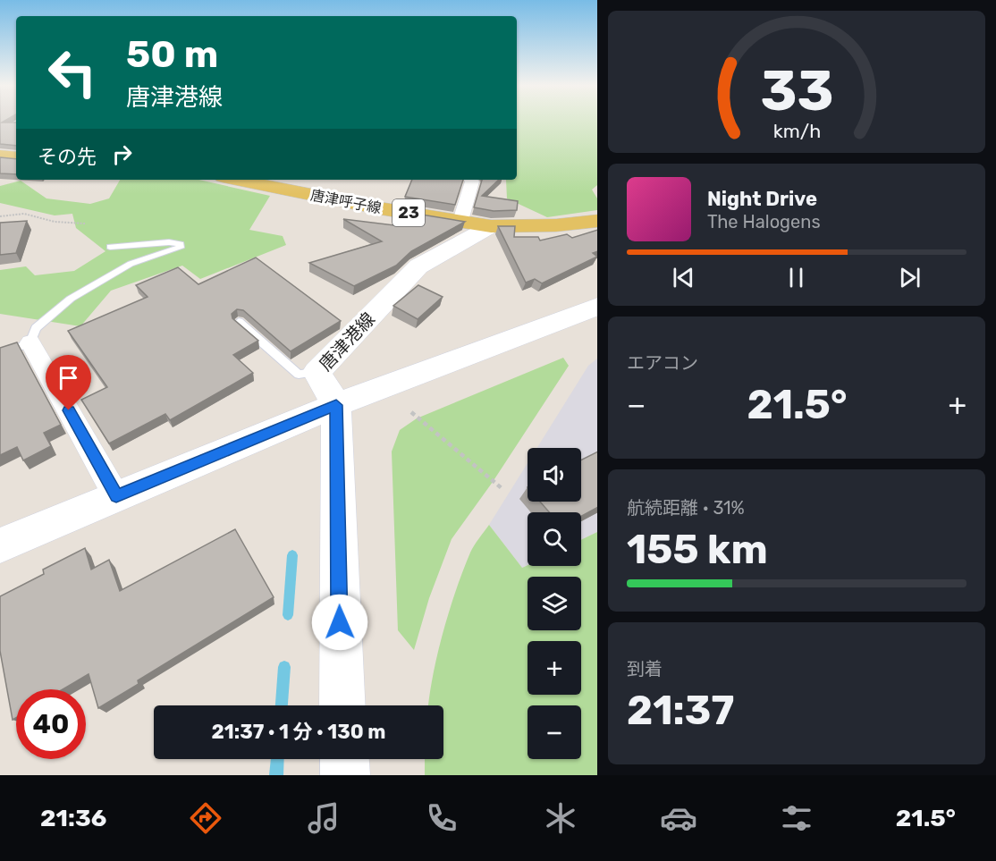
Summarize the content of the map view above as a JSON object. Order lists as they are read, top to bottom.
{
  "streets": {
    "main road": ["唐津呼子線", "23", "唐津港線"]
  },
  "crossings": [
    ["唐津呼子線", "唐津港線"]
  ],
  "page": {
    "turn": ["50 m", "唐津港線"],
    "then": "その先",
    "song": ["Night Drive", "The Halogens"],
    "tile": [
      "エアコン",
      ["航続距離 · 31%", "155 km"],
      ["到着", "21:37"]
    ],
    "heat": ["−", "21.5°", "+"],
    "map_buttons": ["+", "−"],
    "limit": "40",
    "trip": "21:37 · 1 分 · 130 m",
    "tabs": ["21:36", "21.5°"],
    "gauge": ["33", "km/h"]
  }
}
